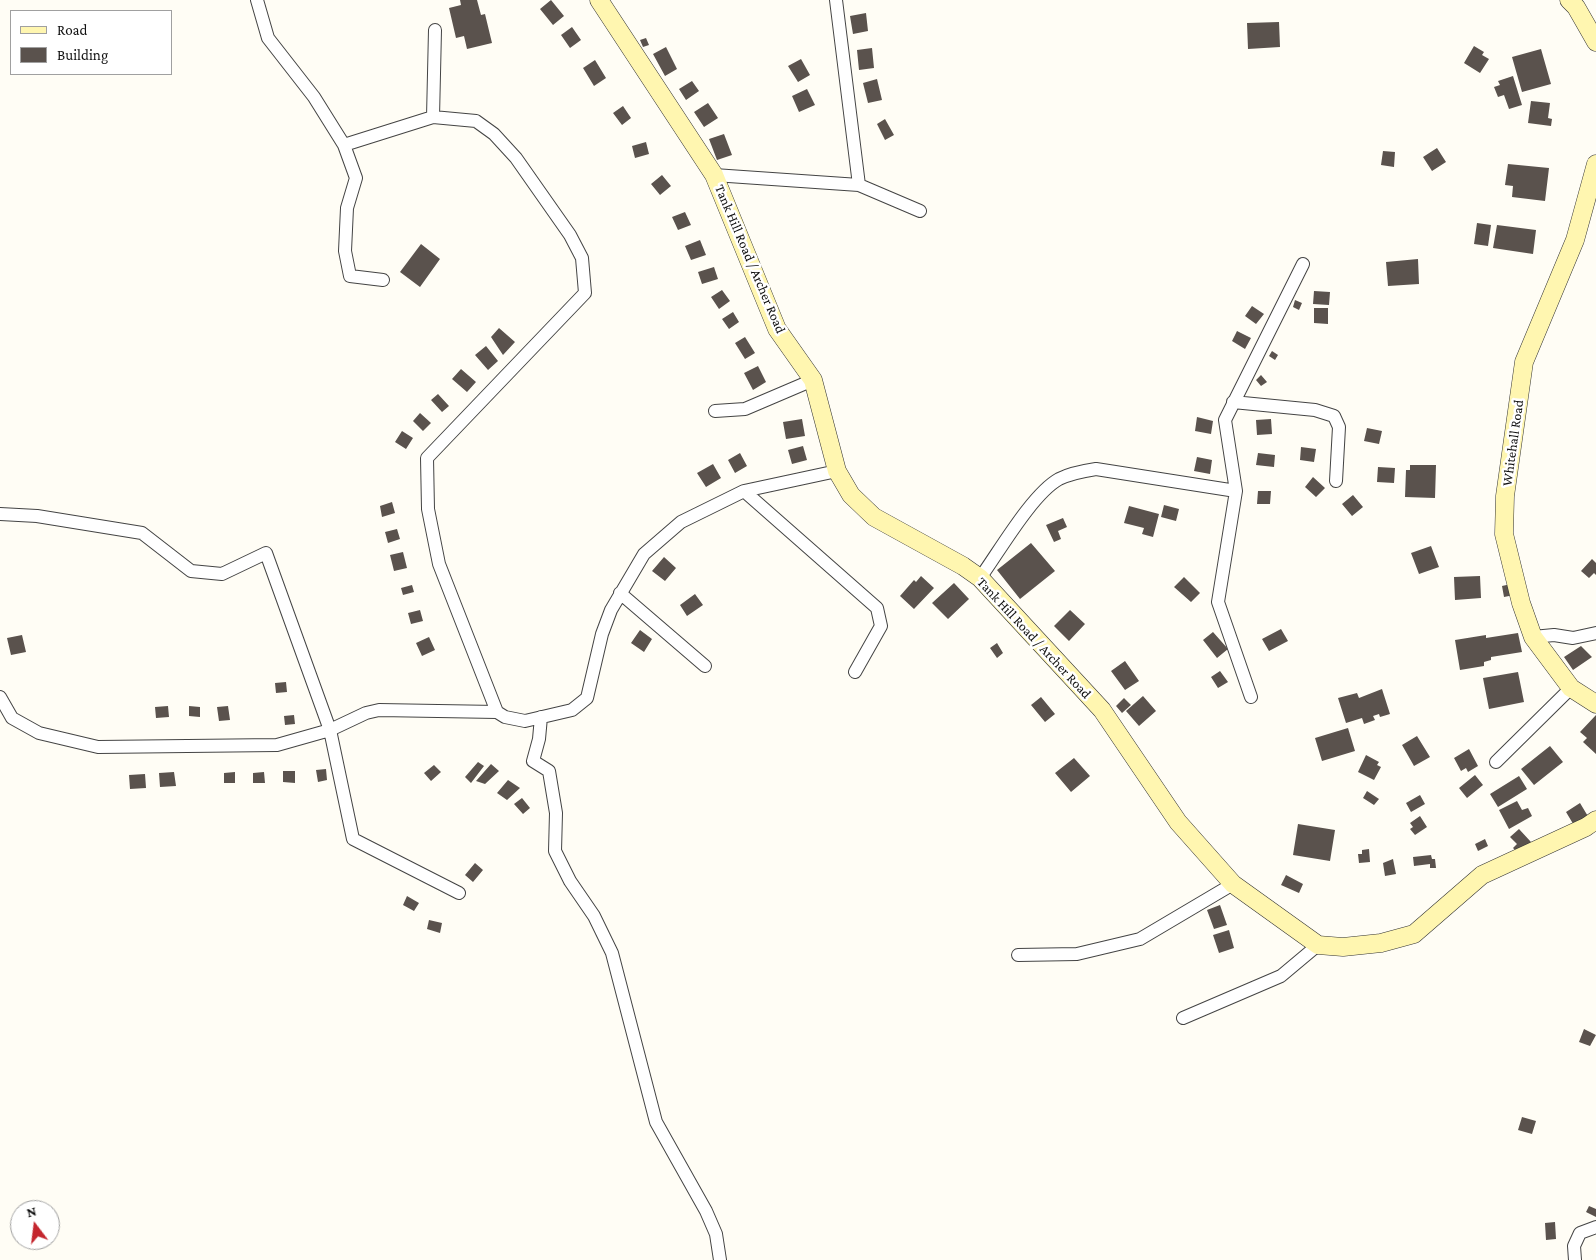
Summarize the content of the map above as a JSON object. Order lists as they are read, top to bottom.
{
  "streets": {
    "street": ["Tank Hill Road / Archer Road", "Whitehall Road"]
  },
  "legend": ["Road", "Building"],
  "north": "top"
}
